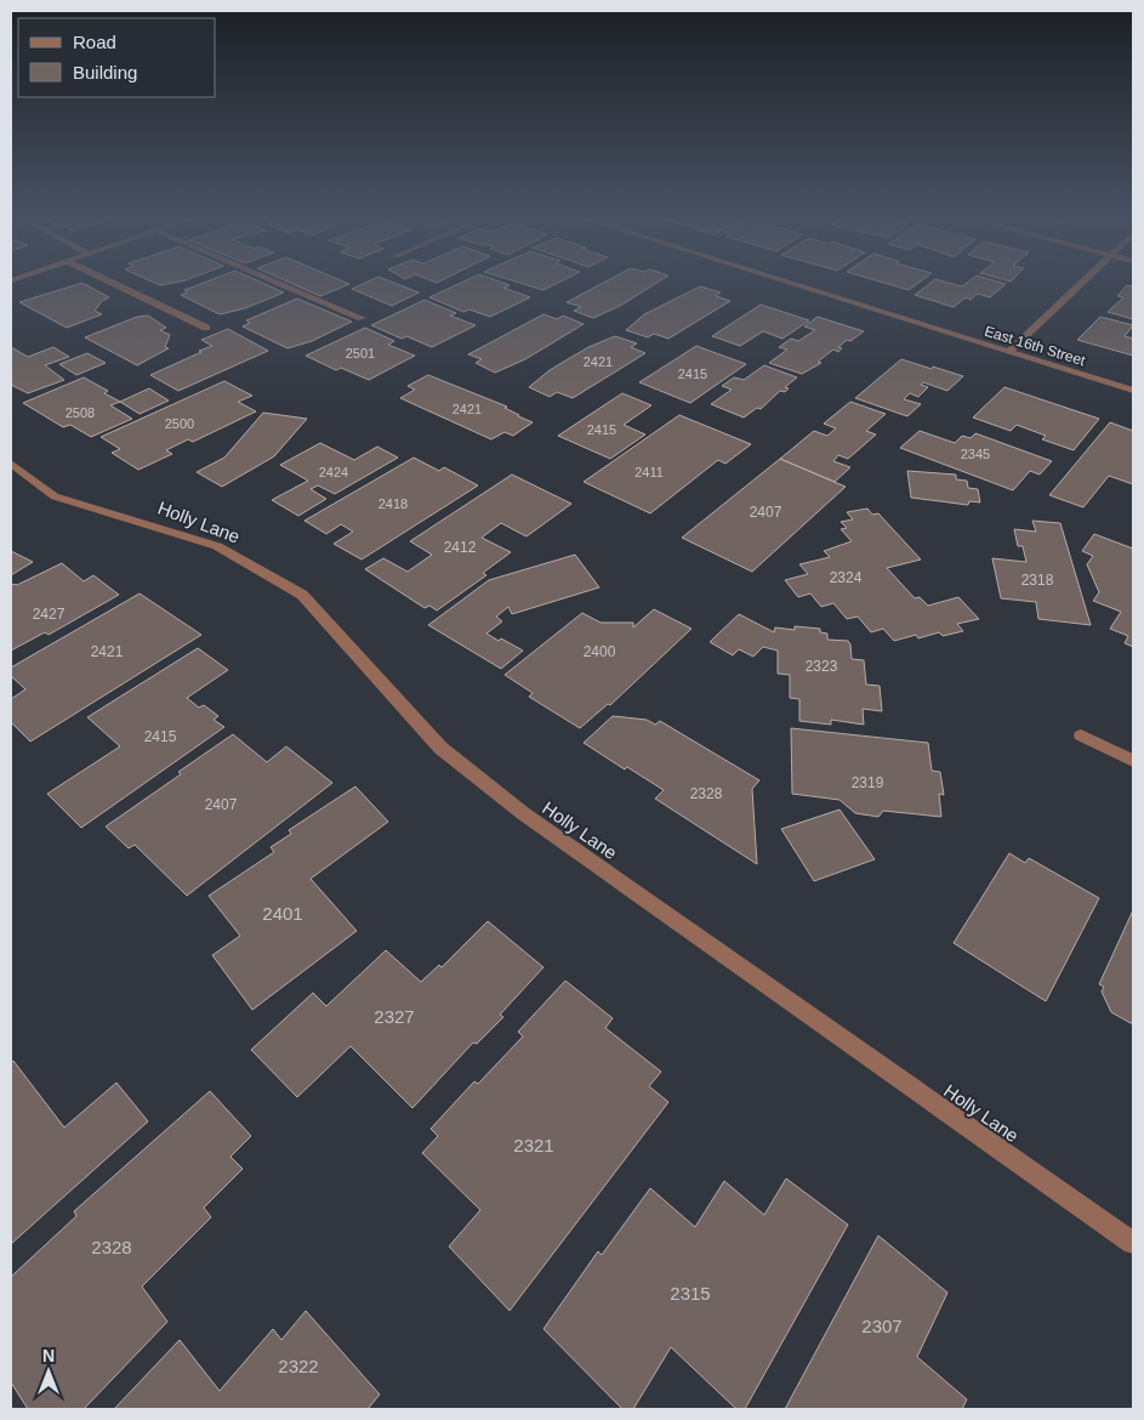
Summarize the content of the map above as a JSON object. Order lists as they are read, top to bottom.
{
  "streets": {
    "street": ["East 16th Street", "Holly Lane"]
  },
  "house_numbers": [
    "2501",
    "2421",
    "2415",
    "2421",
    "2508",
    "2500",
    "2415",
    "2345",
    "2424",
    "2411",
    "2418",
    "2407",
    "2412",
    "2324",
    "2318",
    "2427",
    "2421",
    "2400",
    "2323",
    "2415",
    "2319",
    "2328",
    "2407",
    "2401",
    "2327",
    "2321",
    "2328",
    "2315",
    "2307",
    "2322"
  ],
  "legend": ["Road", "Building"],
  "north": "top"
}
